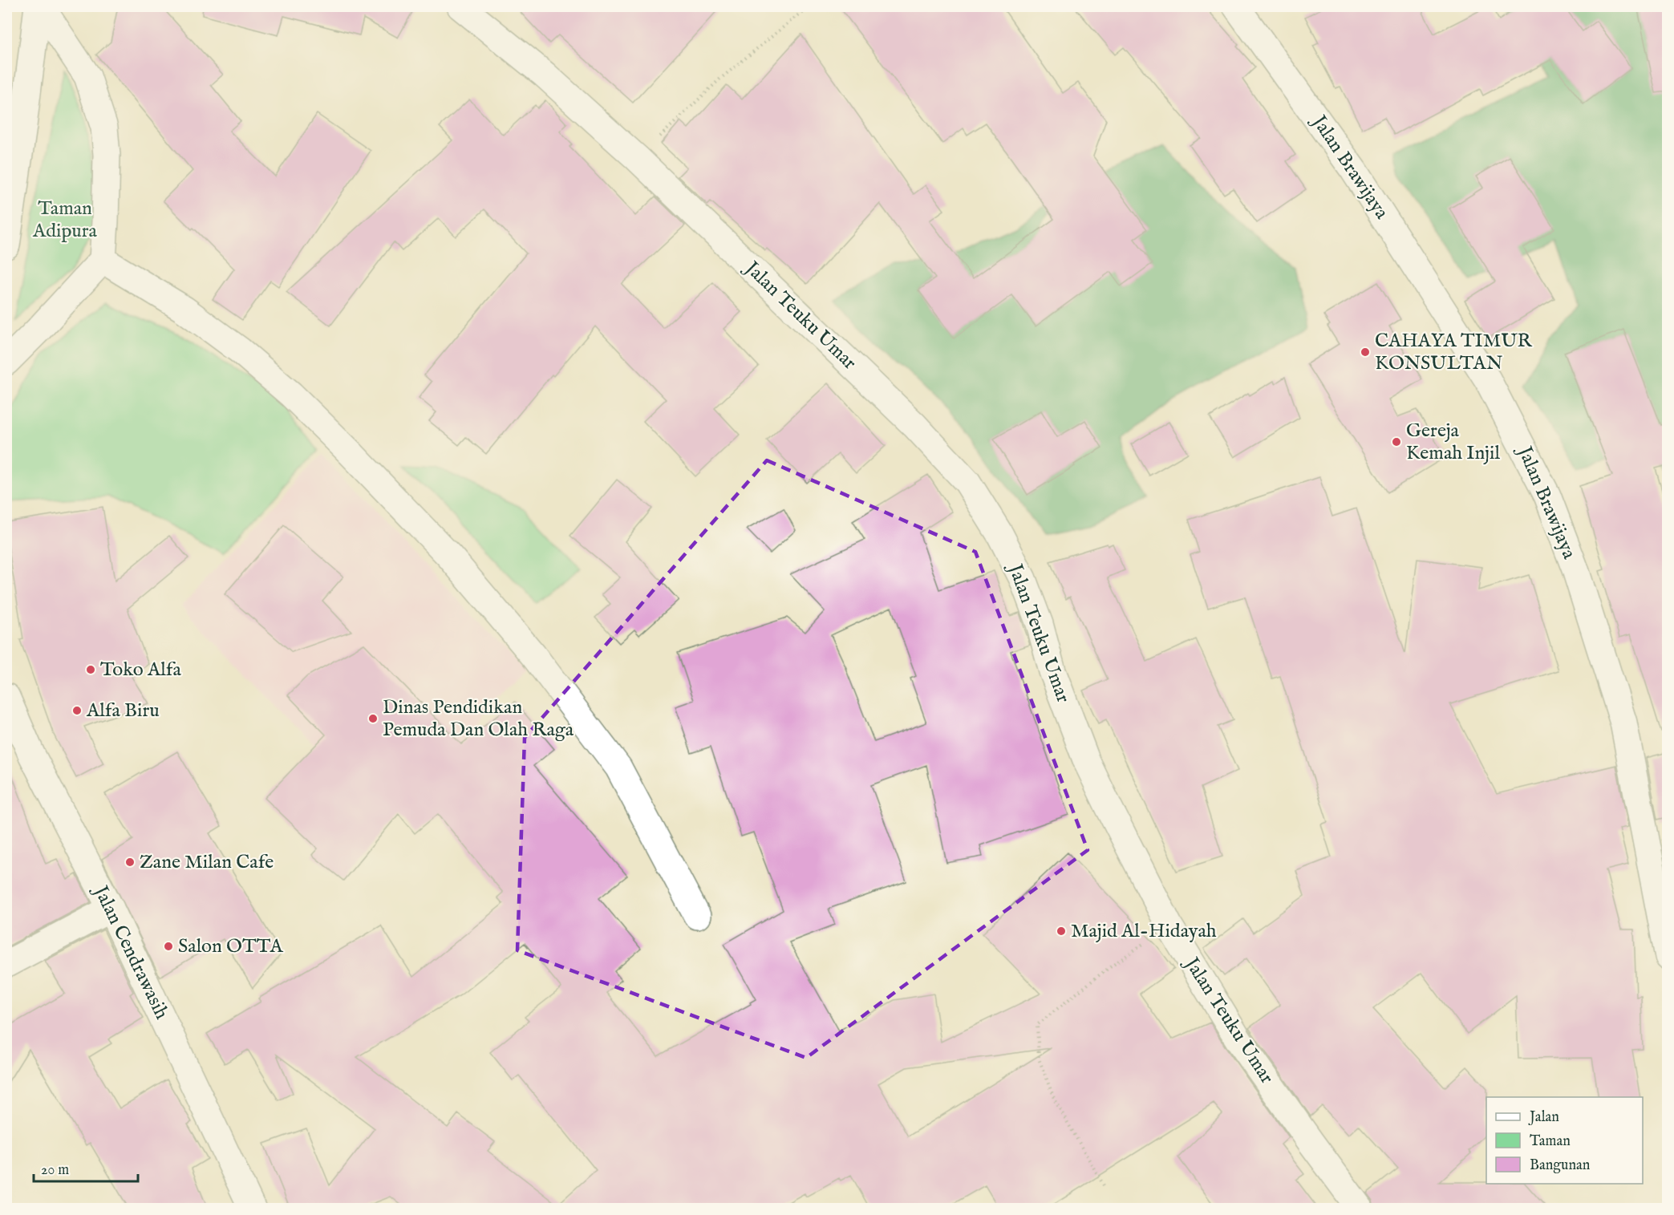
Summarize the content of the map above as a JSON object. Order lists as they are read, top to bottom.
{
  "streets": {
    "street": ["Jalan Brawijaya", "Jalan Teuku Umar", "Jalan Cendrawasih"]
  },
  "parks": ["Taman Adipura"],
  "places": [
    "CAHAYA TIMUR KONSULTAN",
    "Gereja Kemah Injil",
    "Toko Alfa",
    "Alfa Biru",
    "Dinas Pendidikan Pemuda Dan Olah Raga",
    "Zane Milan Cafe",
    "Majid Al-Hidayah",
    "Salon OTTA"
  ],
  "legend": ["Jalan", "Taman", "Bangunan"],
  "scale_bar": "20 m"
}
